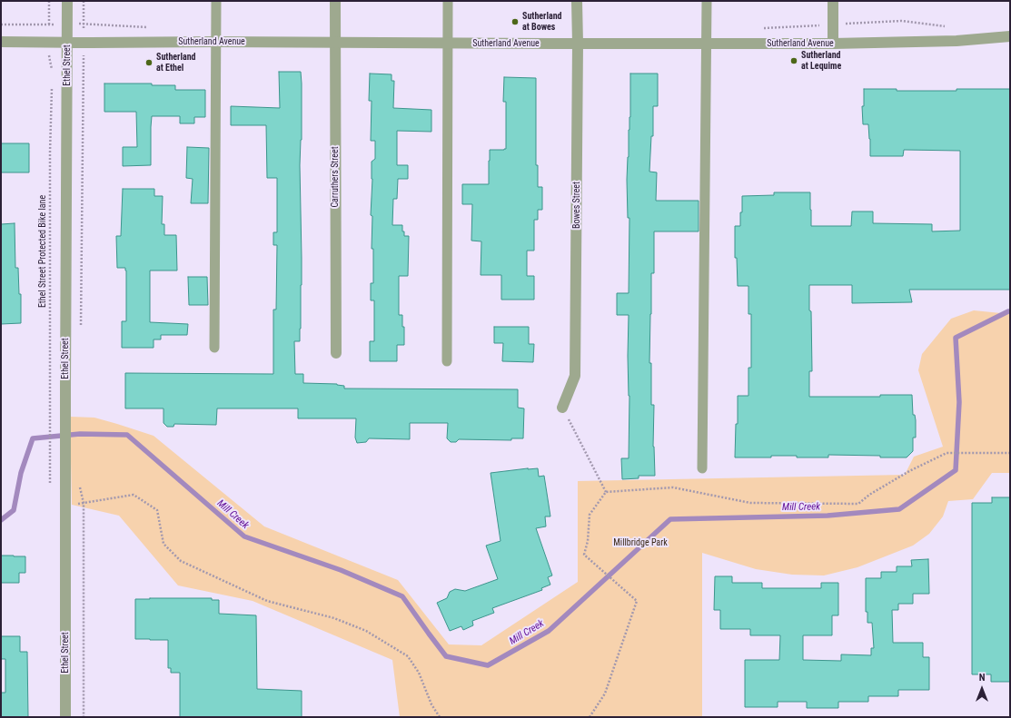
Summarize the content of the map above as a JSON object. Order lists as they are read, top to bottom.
{
  "streets": {
    "street": [
      "Sutherland Avenue",
      "Ethel Street",
      "Carruthers Street",
      "Bowes Street"
    ],
    "path": ["Ethel Street Protected Bike lane"]
  },
  "crossings": [
    ["Sutherland Avenue", "Ethel Street"],
    ["Sutherland Avenue", "Carruthers Street"],
    ["Sutherland Avenue", "Bowes Street"]
  ],
  "water": ["Mill Creek"],
  "parks": ["Millbridge Park"],
  "places": ["Sutherland at Bowes", "Sutherland at Lequime", "Sutherland at Ethel"],
  "north": "top"
}
